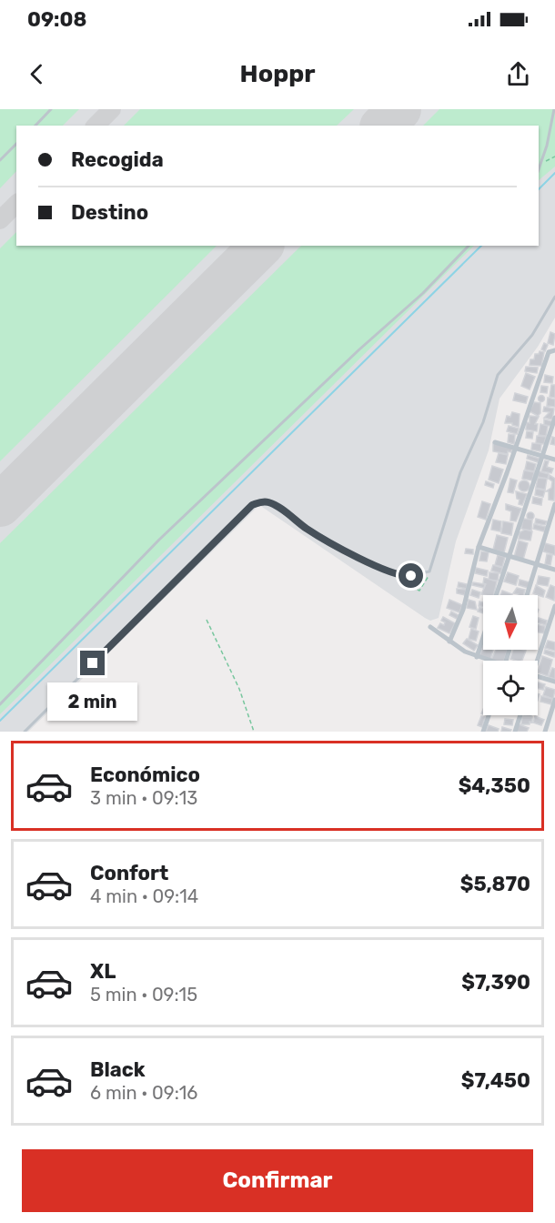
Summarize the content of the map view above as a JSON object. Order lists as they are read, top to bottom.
{
  "north": "bottom",
  "page": {
    "status": "09:08",
    "header": "Hoppr",
    "banner": ["Recogida", "Destino"],
    "bubble": "2 min",
    "list": [
      {
        "name": "Económico",
        "note": "3 min · 09:13",
        "value": "$4,350"
      },
      {
        "name": "Confort",
        "note": "4 min · 09:14",
        "value": "$5,870"
      },
      {
        "name": "XL",
        "note": "5 min · 09:15",
        "value": "$7,390"
      },
      {
        "name": "Black",
        "note": "6 min · 09:16",
        "value": "$7,450"
      }
    ],
    "buttons": "Confirmar"
  }
}
